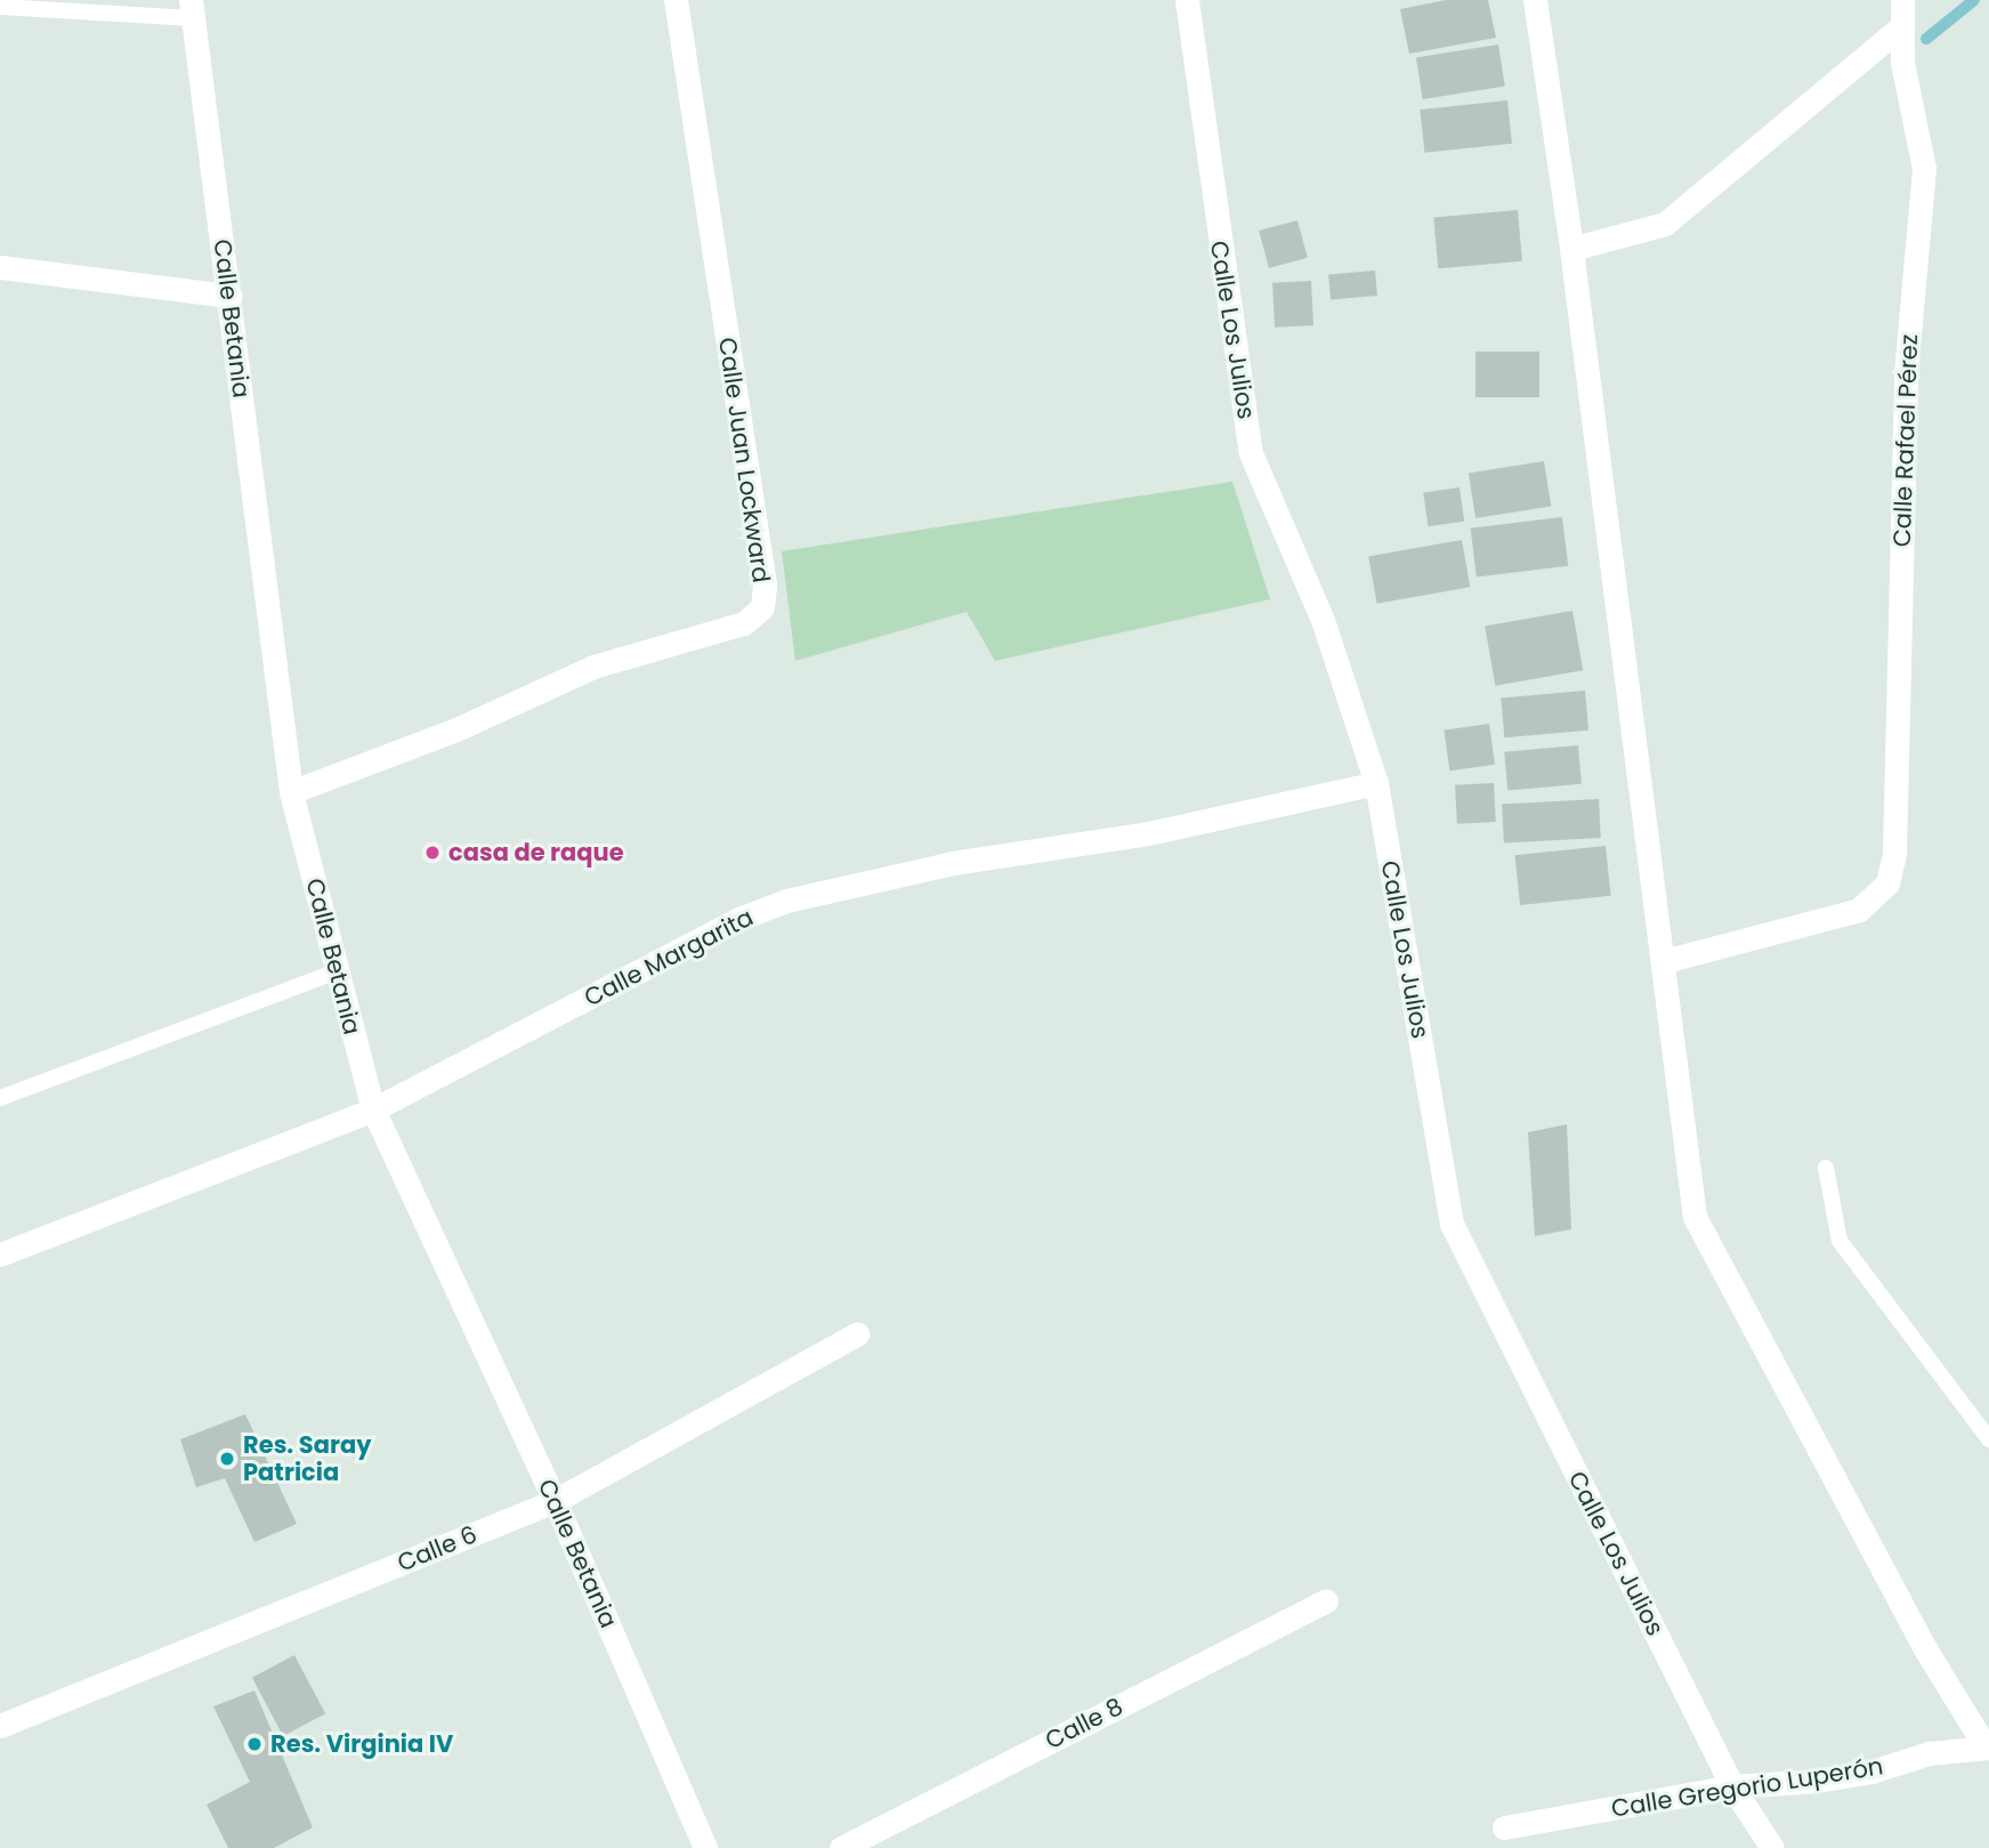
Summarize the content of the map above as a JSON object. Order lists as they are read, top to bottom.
{
  "streets": {
    "street": [
      "Calle Betania",
      "Calle Los Julios",
      "Calle Rafael Pérez",
      "Calle Juan Lockward",
      "Calle Margarita",
      "Calle 6",
      "Calle 8",
      "Calle Gregorio Luperón"
    ]
  },
  "crossings": [
    ["Calle Betania", "Calle Juan Lockward"],
    ["Calle Betania", "Calle Margarita"],
    ["Calle Betania", "Calle 6"],
    ["Calle Los Julios", "Calle Margarita"],
    ["Calle Los Julios", "Calle Gregorio Luperón"]
  ],
  "places": ["casa de raque", "Res. Saray Patricia", "Res. Virginia IV"]
}
